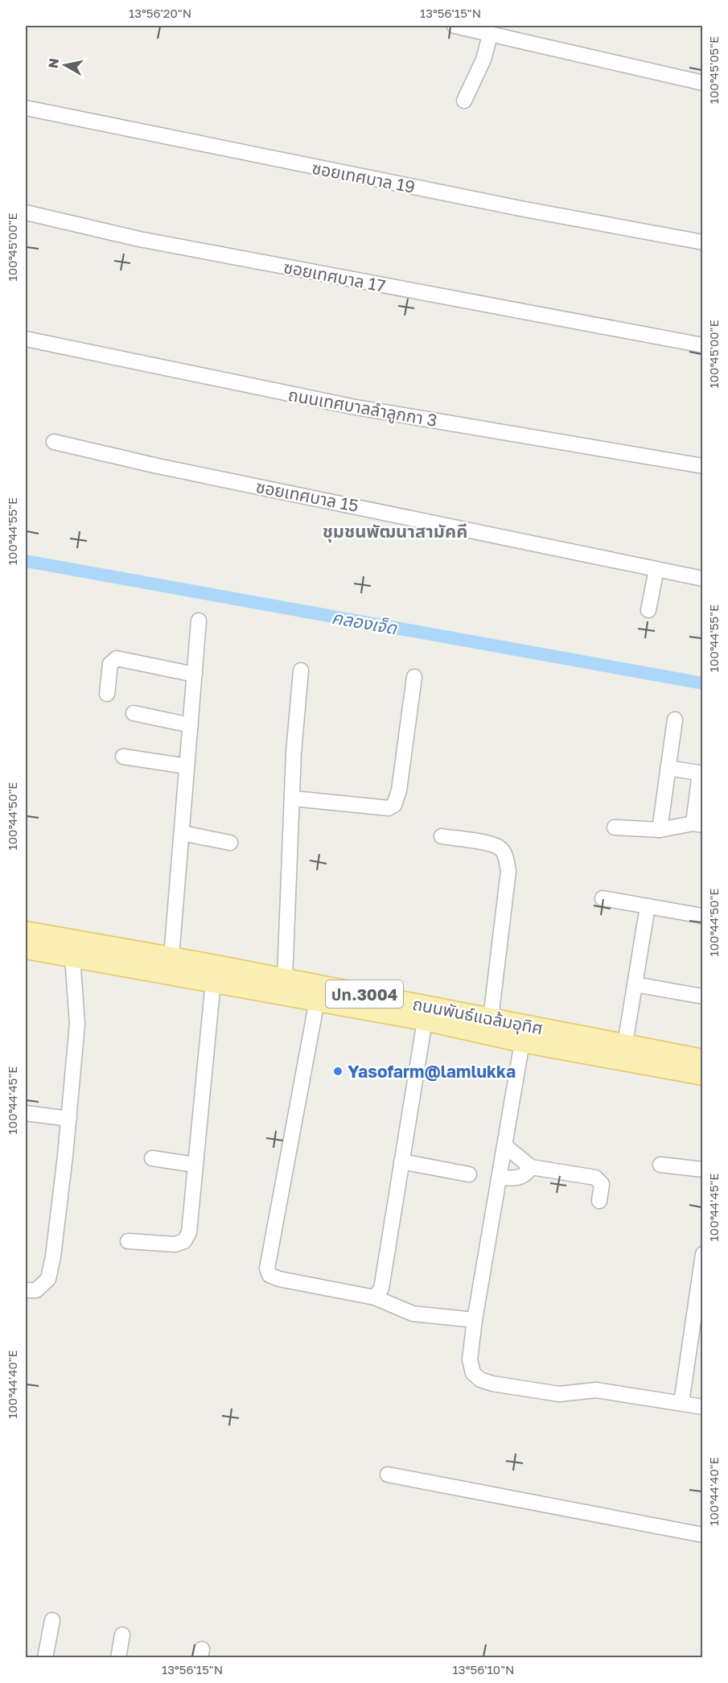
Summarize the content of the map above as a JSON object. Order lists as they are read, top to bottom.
{
  "streets": {
    "main road": ["ปท.3004", "ถนนพันธ์แฉล้มอุทิศ"],
    "street": [
      "ซอยเทศบาล 19",
      "ซอยเทศบาล 17",
      "ถนนเทศบาลลำลูกกา 3",
      "ซอยเทศบาล 15"
    ]
  },
  "districts": ["ชุมชนพัฒนาสามัคคี"],
  "water": ["คลองเจ็ด"],
  "places": ["Yasofarm@lamlukka"],
  "north": "left",
  "coordinates": [
    "13°56'20\"N",
    "13°56'15\"N",
    "100°45'05\"E",
    "100°45'00\"E",
    "100°44'55\"E",
    "100°44'50\"E",
    "100°44'45\"E",
    "100°44'40\"E",
    "13°56'10\"N"
  ]
}
